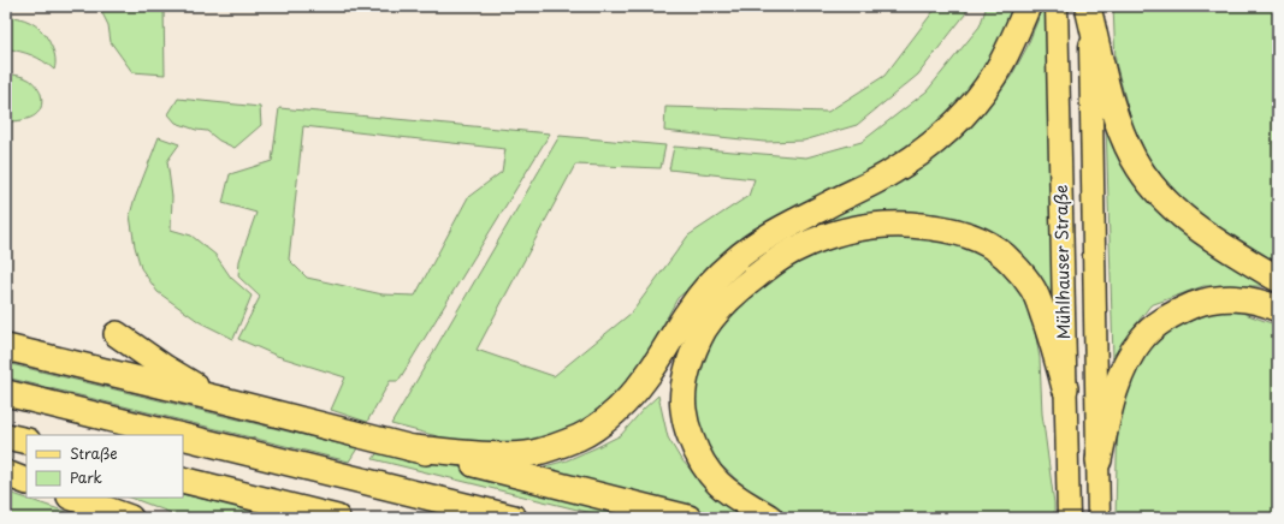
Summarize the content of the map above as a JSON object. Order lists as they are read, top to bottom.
{
  "streets": {
    "main road": ["Mühlhauser Straße"]
  },
  "legend": ["Straße", "Park"]
}
